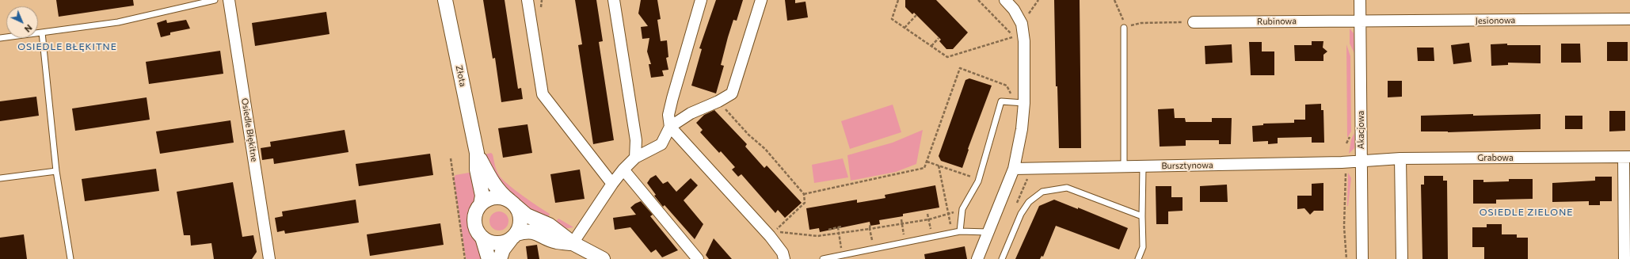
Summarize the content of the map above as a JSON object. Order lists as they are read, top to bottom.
{
  "streets": {
    "street": [
      "Jesionowa",
      "Rubinowa",
      "Złota",
      "Osiedle Błękitne",
      "Akacjowa",
      "Grabowa",
      "Bursztynowa"
    ]
  },
  "crossings": [
    ["Jesionowa", "Rubinowa"],
    ["Jesionowa", "Akacjowa"],
    ["Rubinowa", "Akacjowa"],
    ["Akacjowa", "Grabowa"],
    ["Akacjowa", "Bursztynowa"],
    ["Grabowa", "Bursztynowa"]
  ],
  "districts": ["OSIEDLE BŁĘKITNE", "OSIEDLE ZIELONE"],
  "north": "bottom right"
}
